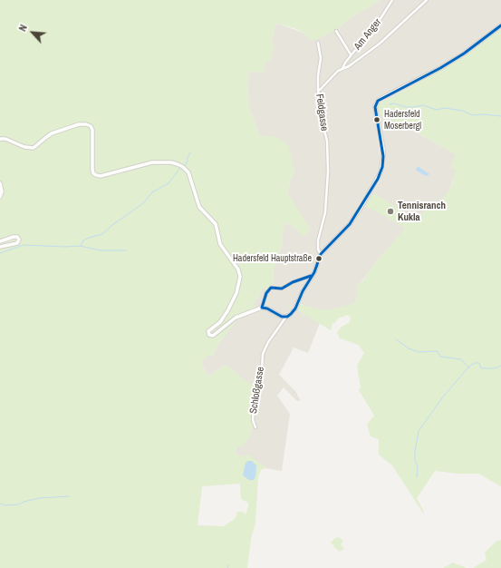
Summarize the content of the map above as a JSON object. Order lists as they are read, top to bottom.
{
  "streets": {
    "street": ["Am Anger", "Feldgasse", "Schloßgasse"]
  },
  "crossings": [
    ["Am Anger", "Feldgasse"]
  ],
  "places": ["Hadersfeld Moserbergl", "Tennisranch Kukla", "Hadersfeld Hauptstraße"],
  "north": "top left"
}
